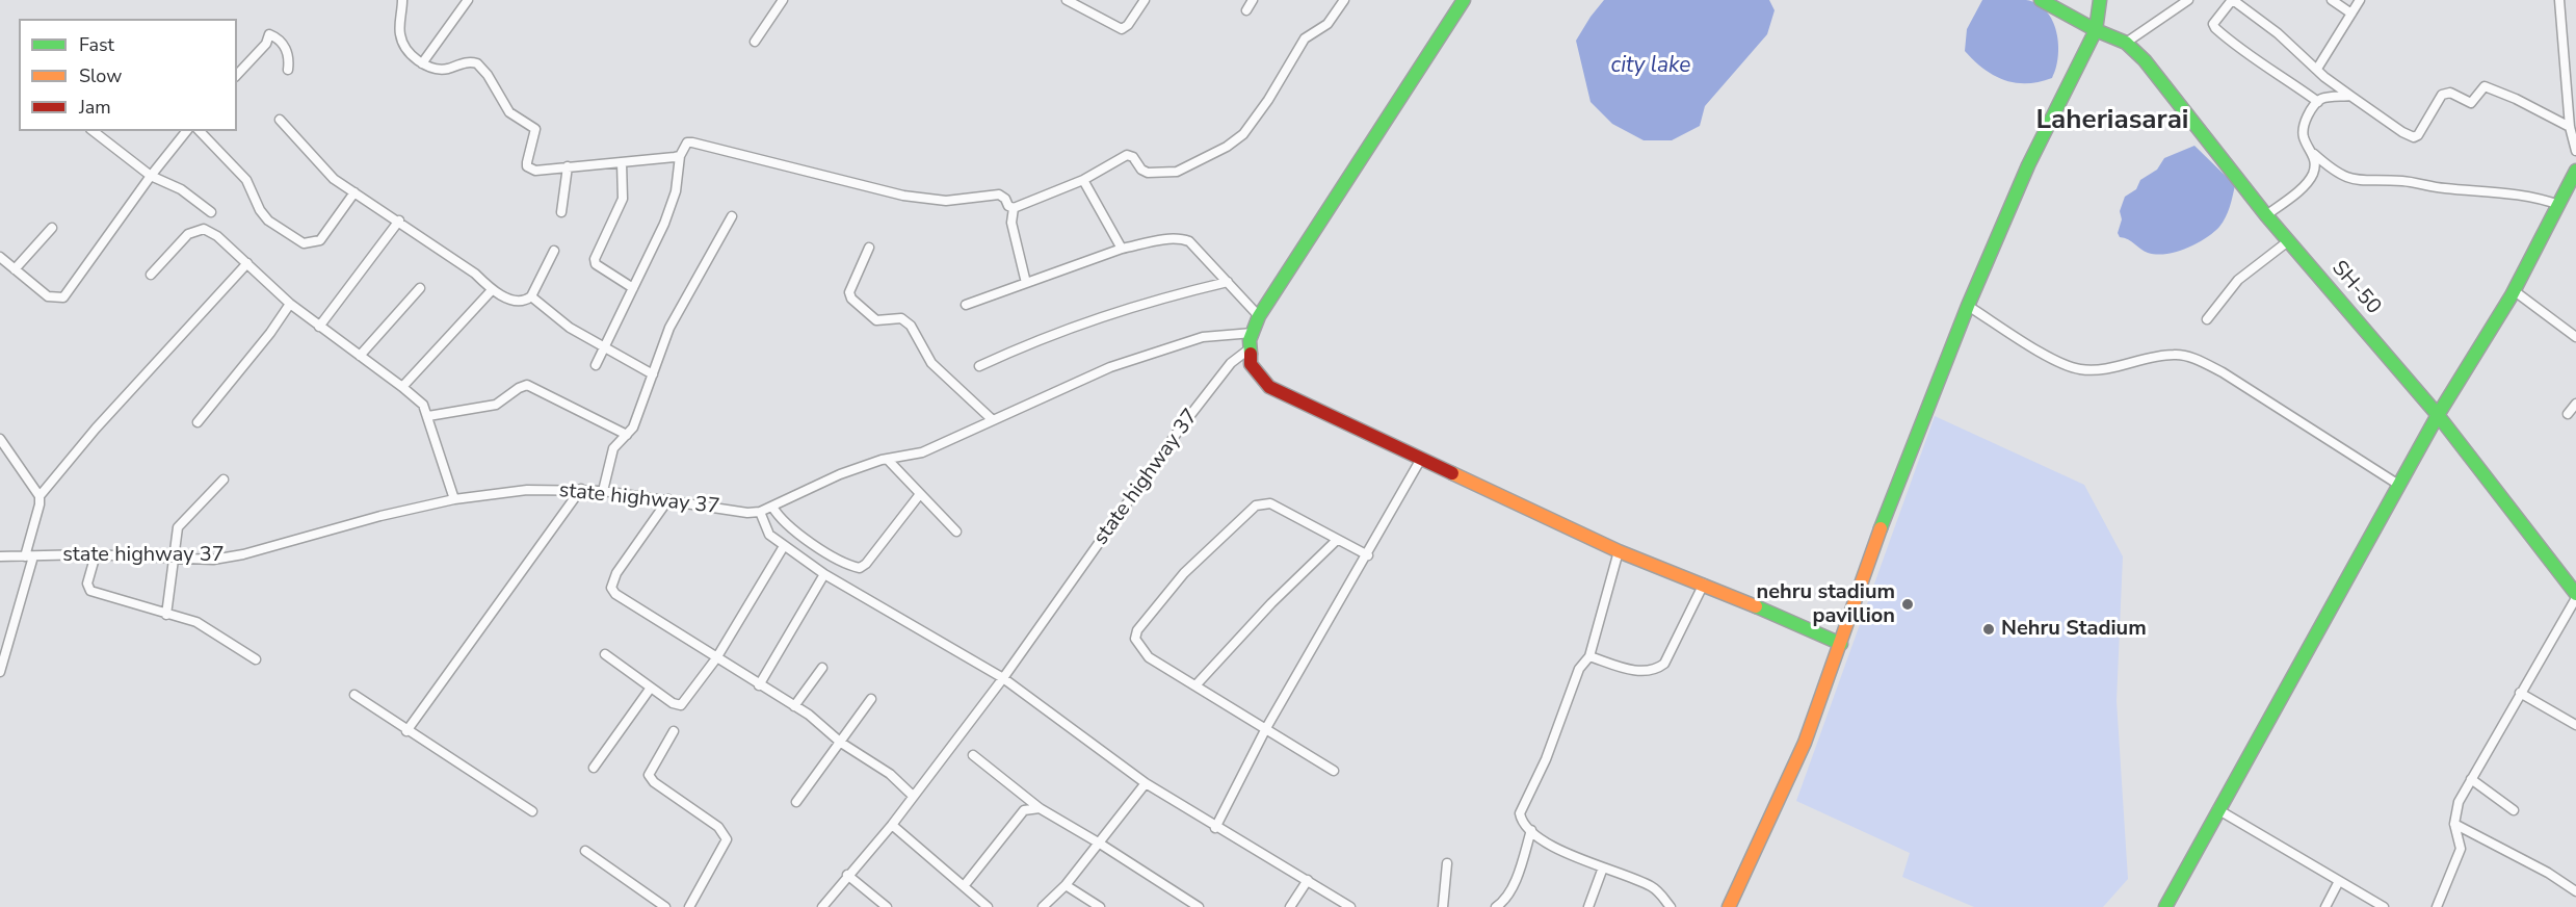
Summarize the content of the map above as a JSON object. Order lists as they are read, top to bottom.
{
  "streets": {
    "main road": ["SH-50"],
    "street": ["state highway 37"]
  },
  "districts": ["Laheriasarai"],
  "water": ["city lake"],
  "places": ["nehru stadium pavillion", "Nehru Stadium"],
  "legend": ["Fast", "Slow", "Jam"]
}
